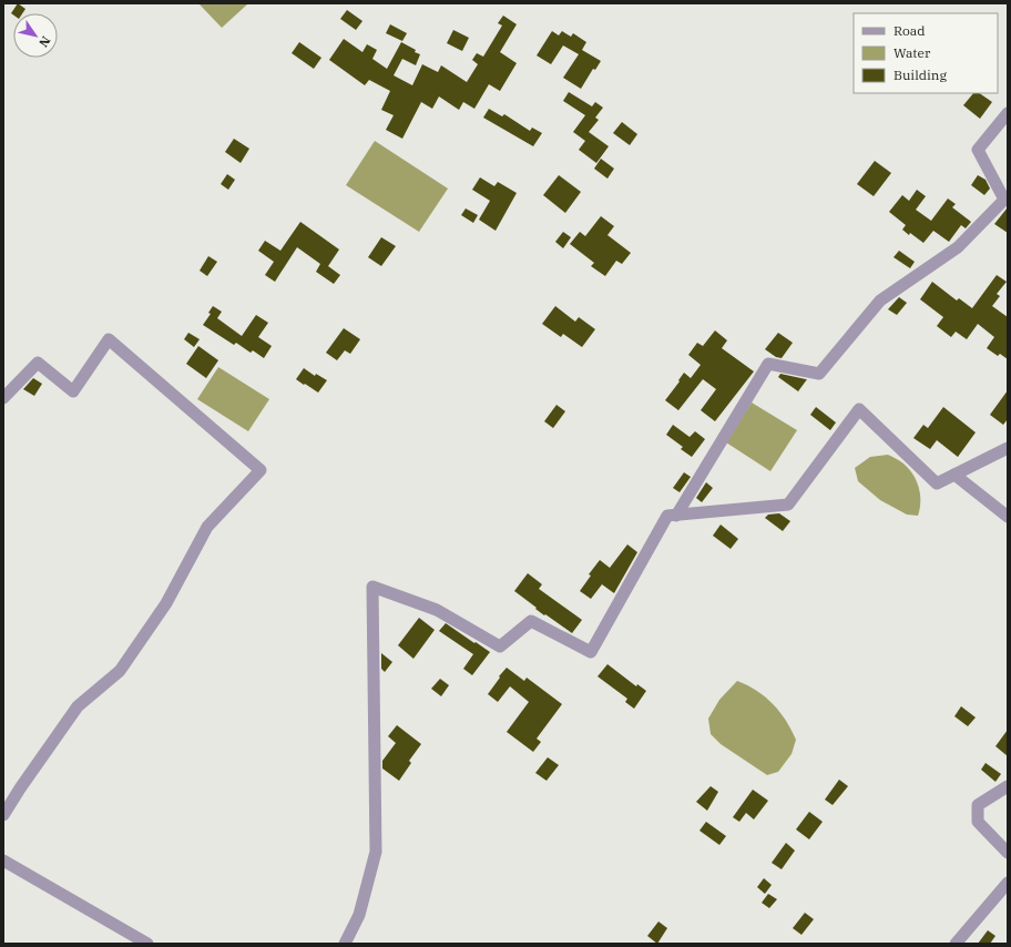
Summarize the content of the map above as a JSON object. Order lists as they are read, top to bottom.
{
  "legend": ["Road", "Water", "Building"],
  "north": "bottom right"
}
